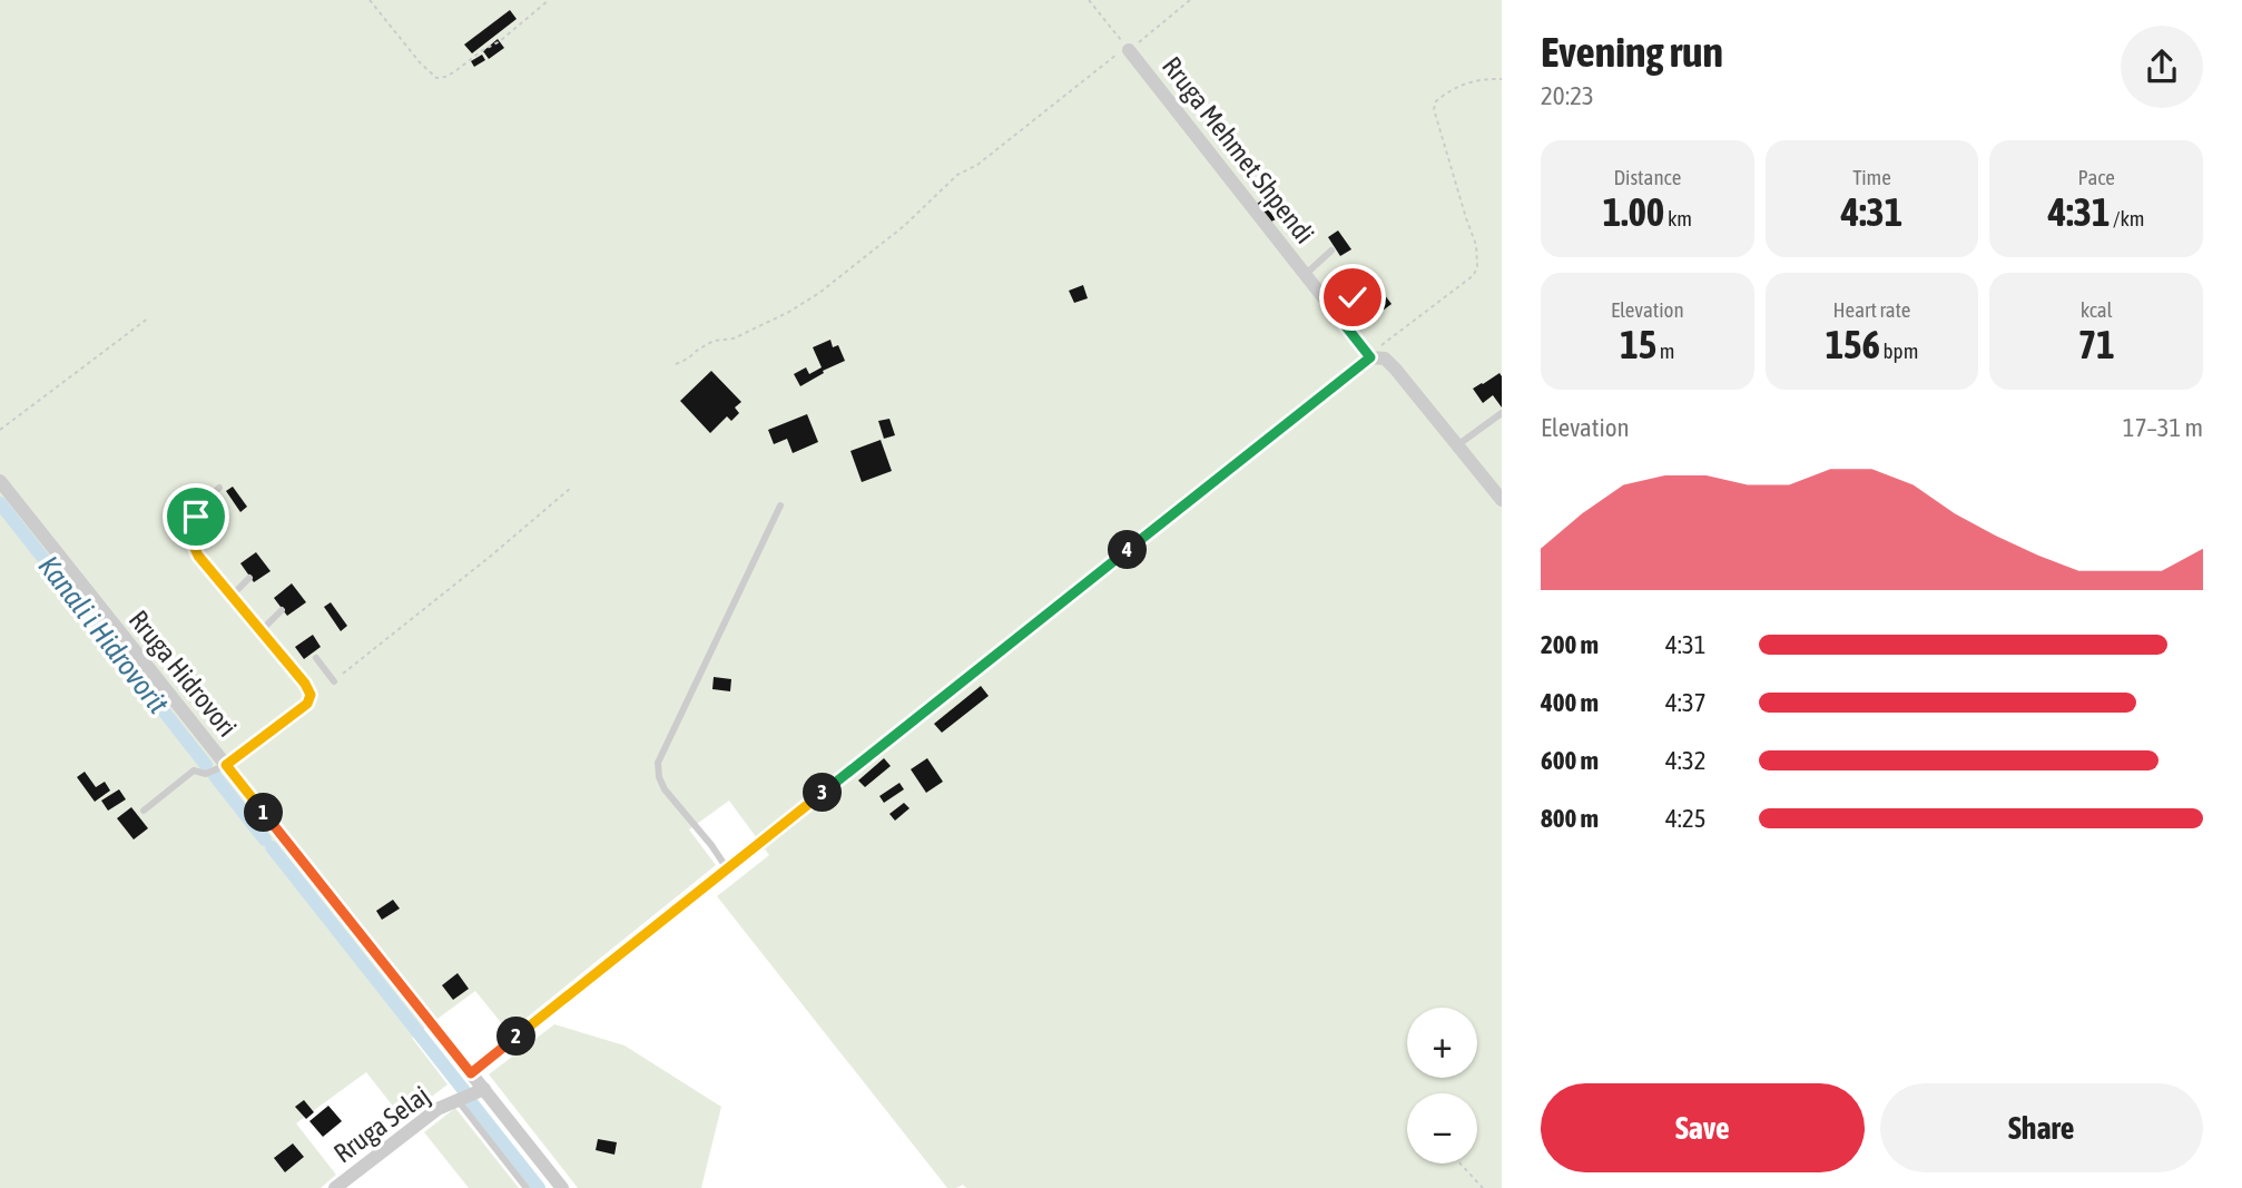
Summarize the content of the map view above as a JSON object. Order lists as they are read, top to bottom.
{
  "streets": {
    "street": ["Rruga Mehmet Shpendi", "Rruga Hidrovori", "Rruga Selaj"]
  },
  "crossings": [
    ["Rruga Hidrovori", "Rruga Selaj"]
  ],
  "water": ["Kanali i Hidrovorit"],
  "page": {
    "heading": ["Evening run", "20:23"],
    "stats": [
      ["Distance", "1.00 km"],
      ["Time", "4:31"],
      ["Pace", "4:31 /km"],
      ["Elevation", "15 m"],
      ["Heart rate", "156 bpm"],
      ["kcal", "71"]
    ],
    "chart": ["Elevation", "17–31 m"],
    "pins": [
      "4",
      "3",
      "1",
      "2"
    ],
    "list": [
      {
        "name": "200 m",
        "note": "4:31"
      },
      {
        "name": "400 m",
        "note": "4:37"
      },
      {
        "name": "600 m",
        "note": "4:32"
      },
      {
        "name": "800 m",
        "note": "4:25"
      }
    ],
    "map_buttons": ["+", "−"],
    "buttons": ["Save", "Share"]
  }
}
